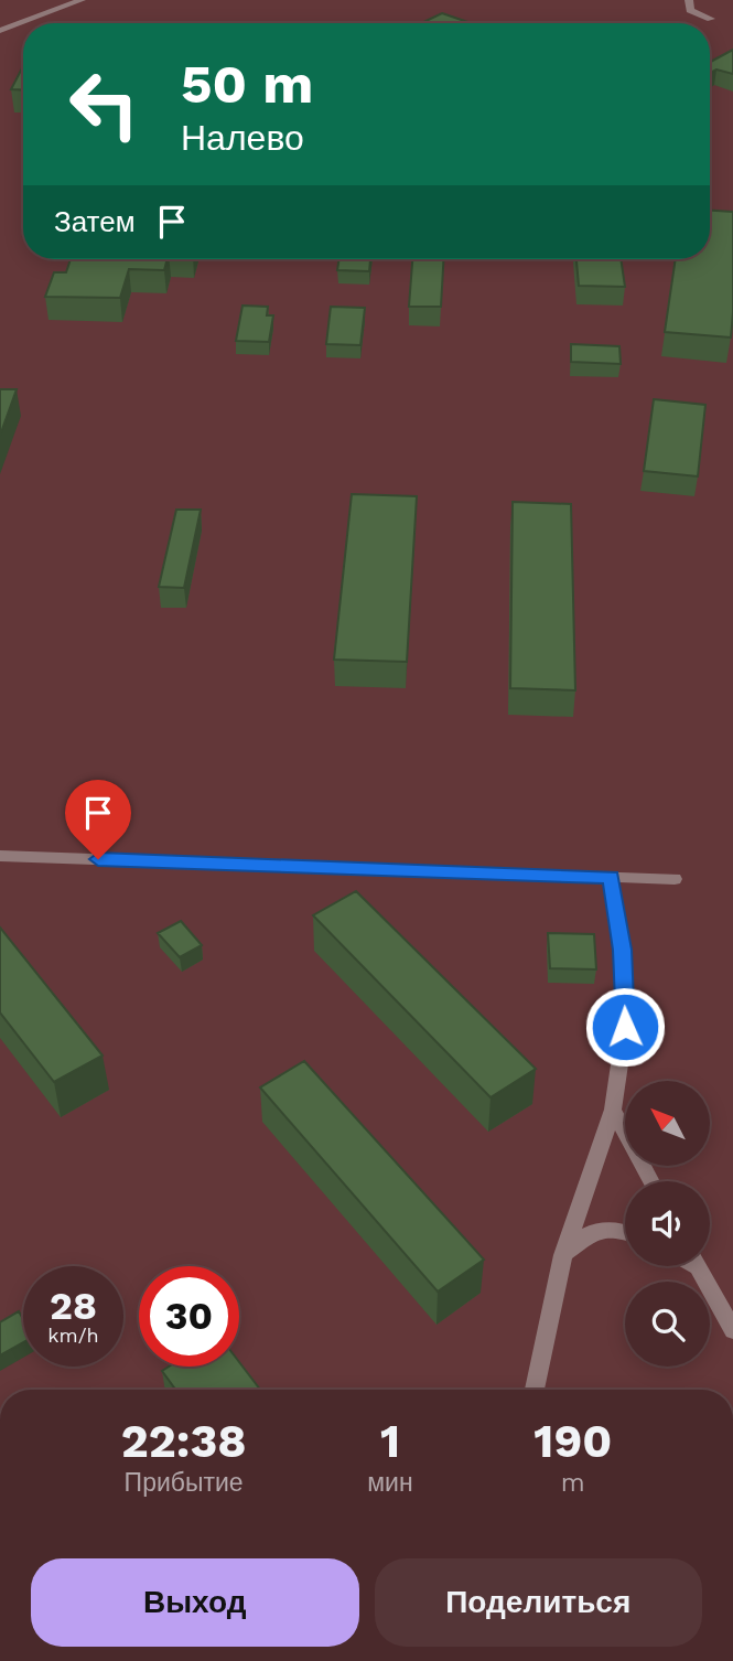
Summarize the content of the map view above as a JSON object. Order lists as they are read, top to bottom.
{
  "north": "top left",
  "page": {
    "turn": ["50 m", "Налево"],
    "then": "Затем",
    "speed": "28 km/h",
    "limit": "30",
    "eta": [
      "22:38",
      "Прибытие",
      "1",
      "мин",
      "190",
      "m"
    ],
    "buttons": ["Выход", "Поделиться"]
  }
}
